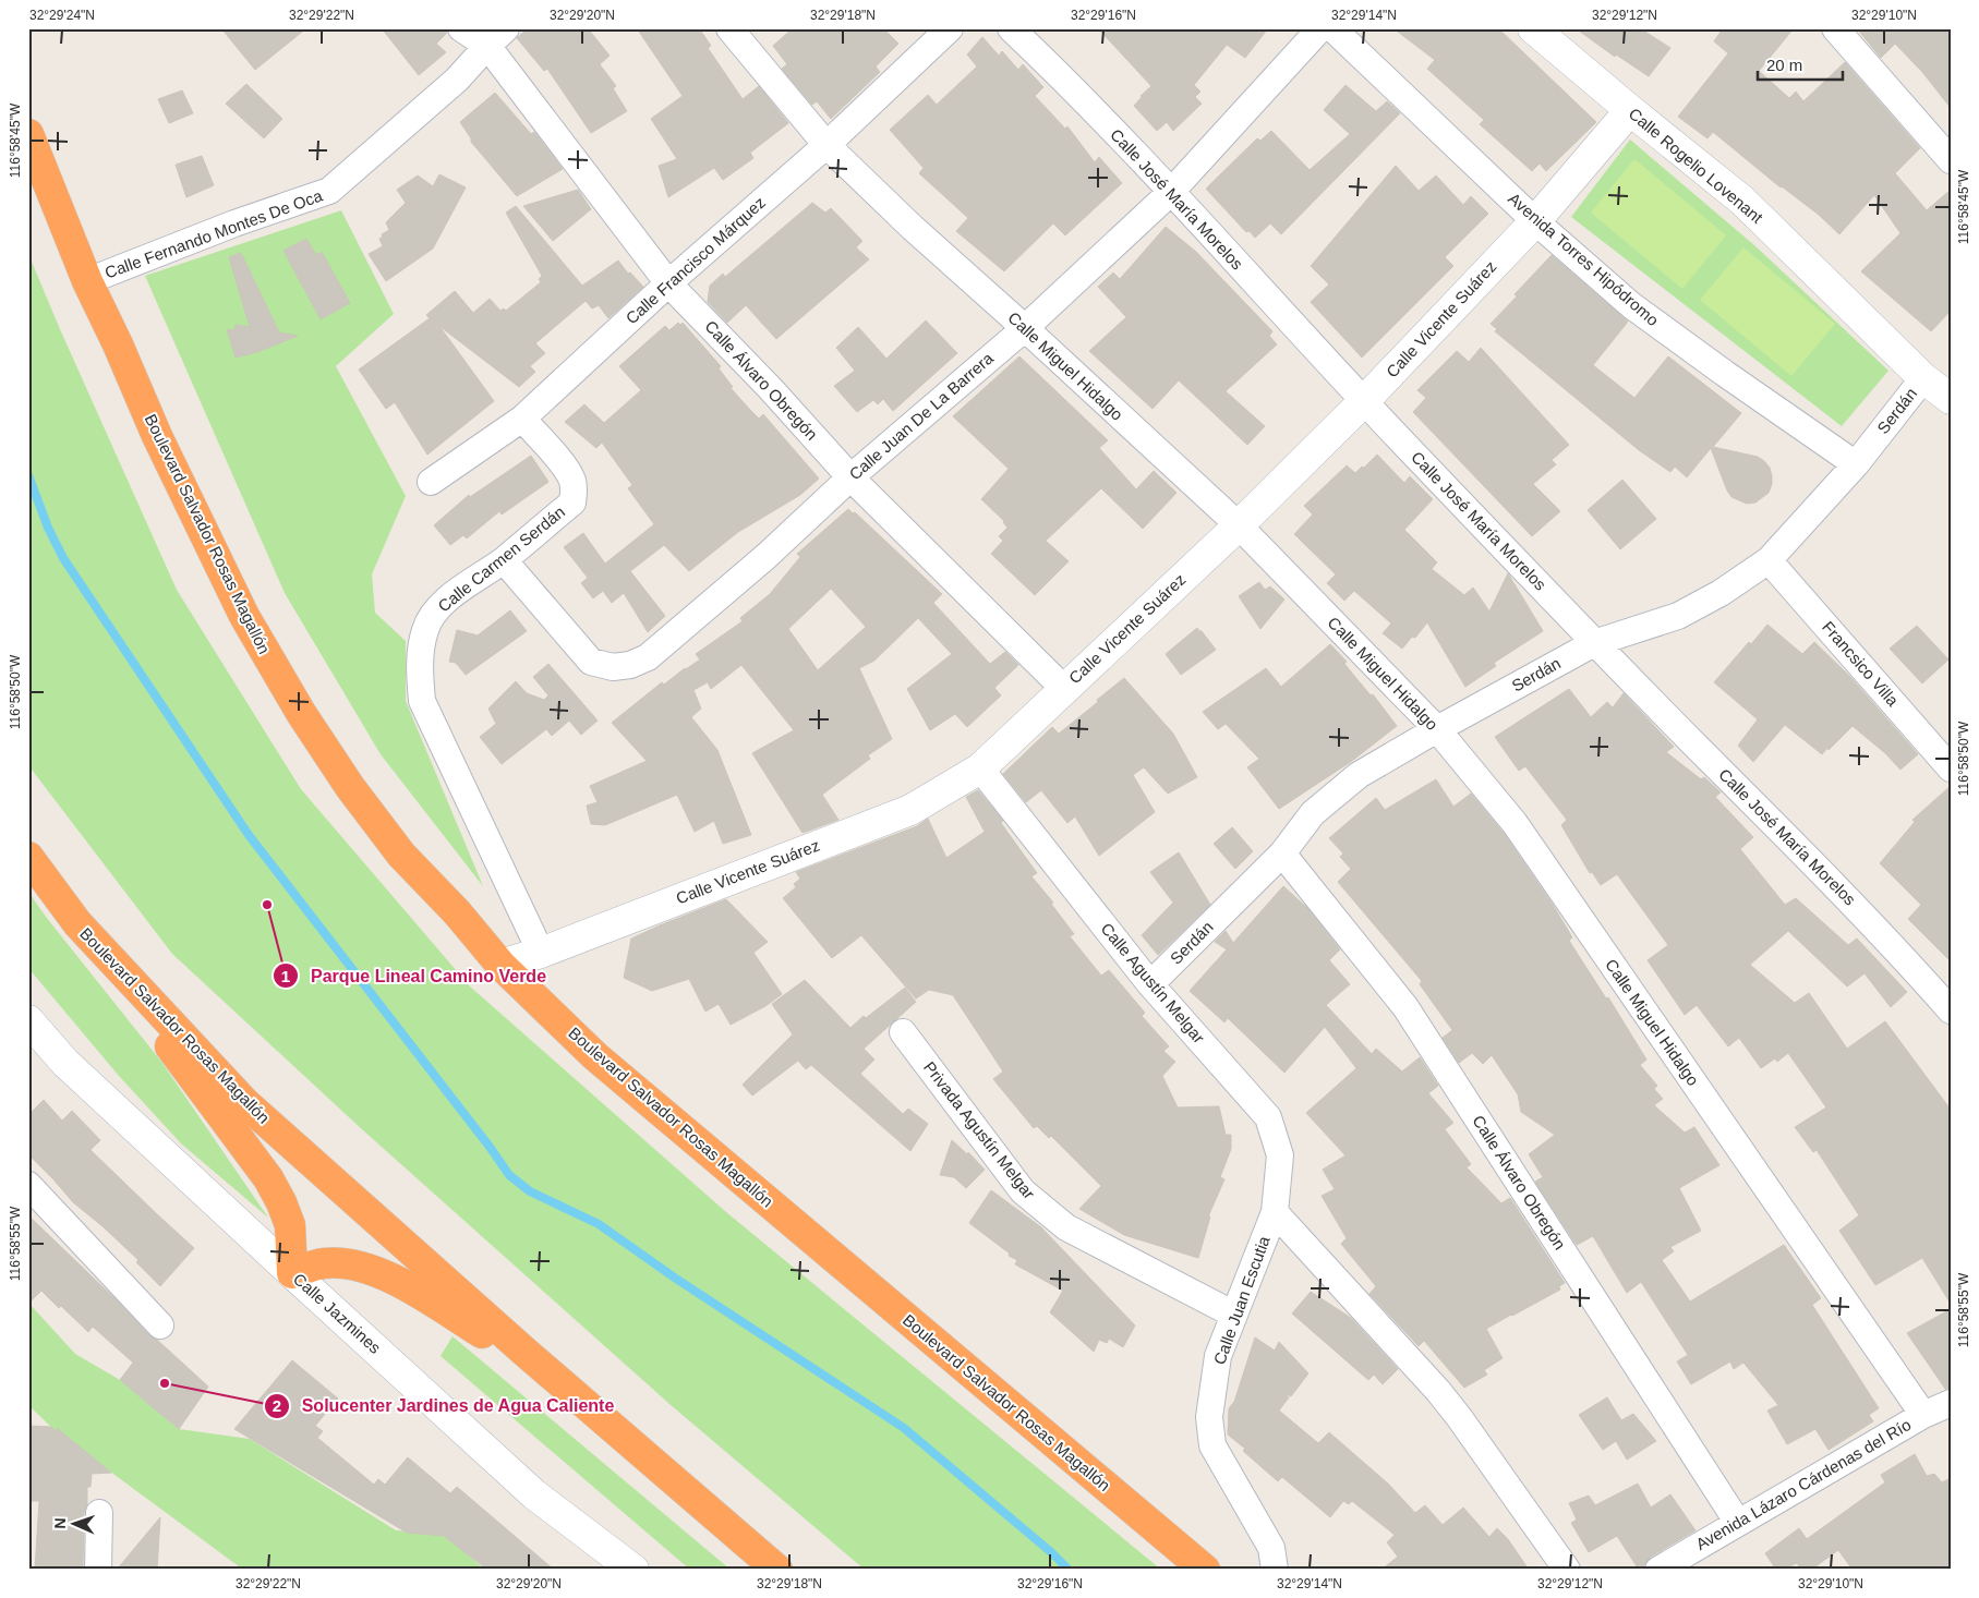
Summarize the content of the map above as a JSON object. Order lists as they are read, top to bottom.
{
  "streets": {
    "highway": ["Boulevard Salvador Rosas Magallón"],
    "street": [
      "Calle Rogelio Lovenant",
      "Calle José María Morelos",
      "Calle Fernando Montes De Oca",
      "Avenida Torres Hipódromo",
      "Calle Francisco Márquez",
      "Calle Vicente Suárez",
      "Calle Miguel Hidalgo",
      "Calle Álvaro Obregón",
      "Serdán",
      "Calle Juan De La Barrera",
      "Calle Carmen Serdán",
      "Francsico Villa",
      "Calle Agustín Melgar",
      "Privada Agustín Melgar",
      "Calle Juan Escutia",
      "Calle Jazmines",
      "Avenida Lázaro Cárdenas del Río"
    ]
  },
  "crossings": [
    ["Calle Rogelio Lovenant", "Calle Vicente Suárez"],
    ["Calle Rogelio Lovenant", "Serdán"],
    ["Calle José María Morelos", "Calle Vicente Suárez"],
    ["Calle José María Morelos", "Serdán"],
    ["Calle José María Morelos", "Calle Juan De La Barrera"],
    ["Calle Fernando Montes De Oca", "Calle Álvaro Obregón"],
    ["Calle Fernando Montes De Oca", "Boulevard Salvador Rosas Magallón"],
    ["Avenida Torres Hipódromo", "Calle Vicente Suárez"],
    ["Avenida Torres Hipódromo", "Serdán"],
    ["Calle Francisco Márquez", "Calle Miguel Hidalgo"],
    ["Calle Francisco Márquez", "Calle Álvaro Obregón"],
    ["Calle Francisco Márquez", "Calle Carmen Serdán"],
    ["Calle Vicente Suárez", "Calle Miguel Hidalgo"],
    ["Calle Vicente Suárez", "Calle Álvaro Obregón"],
    ["Calle Vicente Suárez", "Boulevard Salvador Rosas Magallón"],
    ["Calle Vicente Suárez", "Calle Carmen Serdán"],
    ["Calle Vicente Suárez", "Calle Agustín Melgar"],
    ["Calle Miguel Hidalgo", "Serdán"],
    ["Calle Miguel Hidalgo", "Calle Juan De La Barrera"],
    ["Calle Miguel Hidalgo", "Avenida Lázaro Cárdenas del Río"],
    ["Calle Álvaro Obregón", "Serdán"],
    ["Calle Álvaro Obregón", "Calle Juan De La Barrera"],
    ["Calle Álvaro Obregón", "Avenida Lázaro Cárdenas del Río"],
    ["Serdán", "Francsico Villa"],
    ["Serdán", "Calle Agustín Melgar"],
    ["Calle Juan De La Barrera", "Calle Carmen Serdán"],
    ["Calle Agustín Melgar", "Calle Juan Escutia"],
    ["Privada Agustín Melgar", "Calle Juan Escutia"]
  ],
  "places": ["Parque Lineal Camino Verde", "Solucenter Jardines de Agua Caliente"],
  "scale_bar": "20 m",
  "north": "left",
  "coordinates": [
    "32°29'24\"N",
    "32°29'22\"N",
    "32°29'20\"N",
    "32°29'18\"N",
    "32°29'16\"N",
    "32°29'14\"N",
    "32°29'12\"N",
    "32°29'10\"N",
    "116°58'45\"W",
    "116°58'50\"W",
    "116°58'55\"W"
  ]
}
